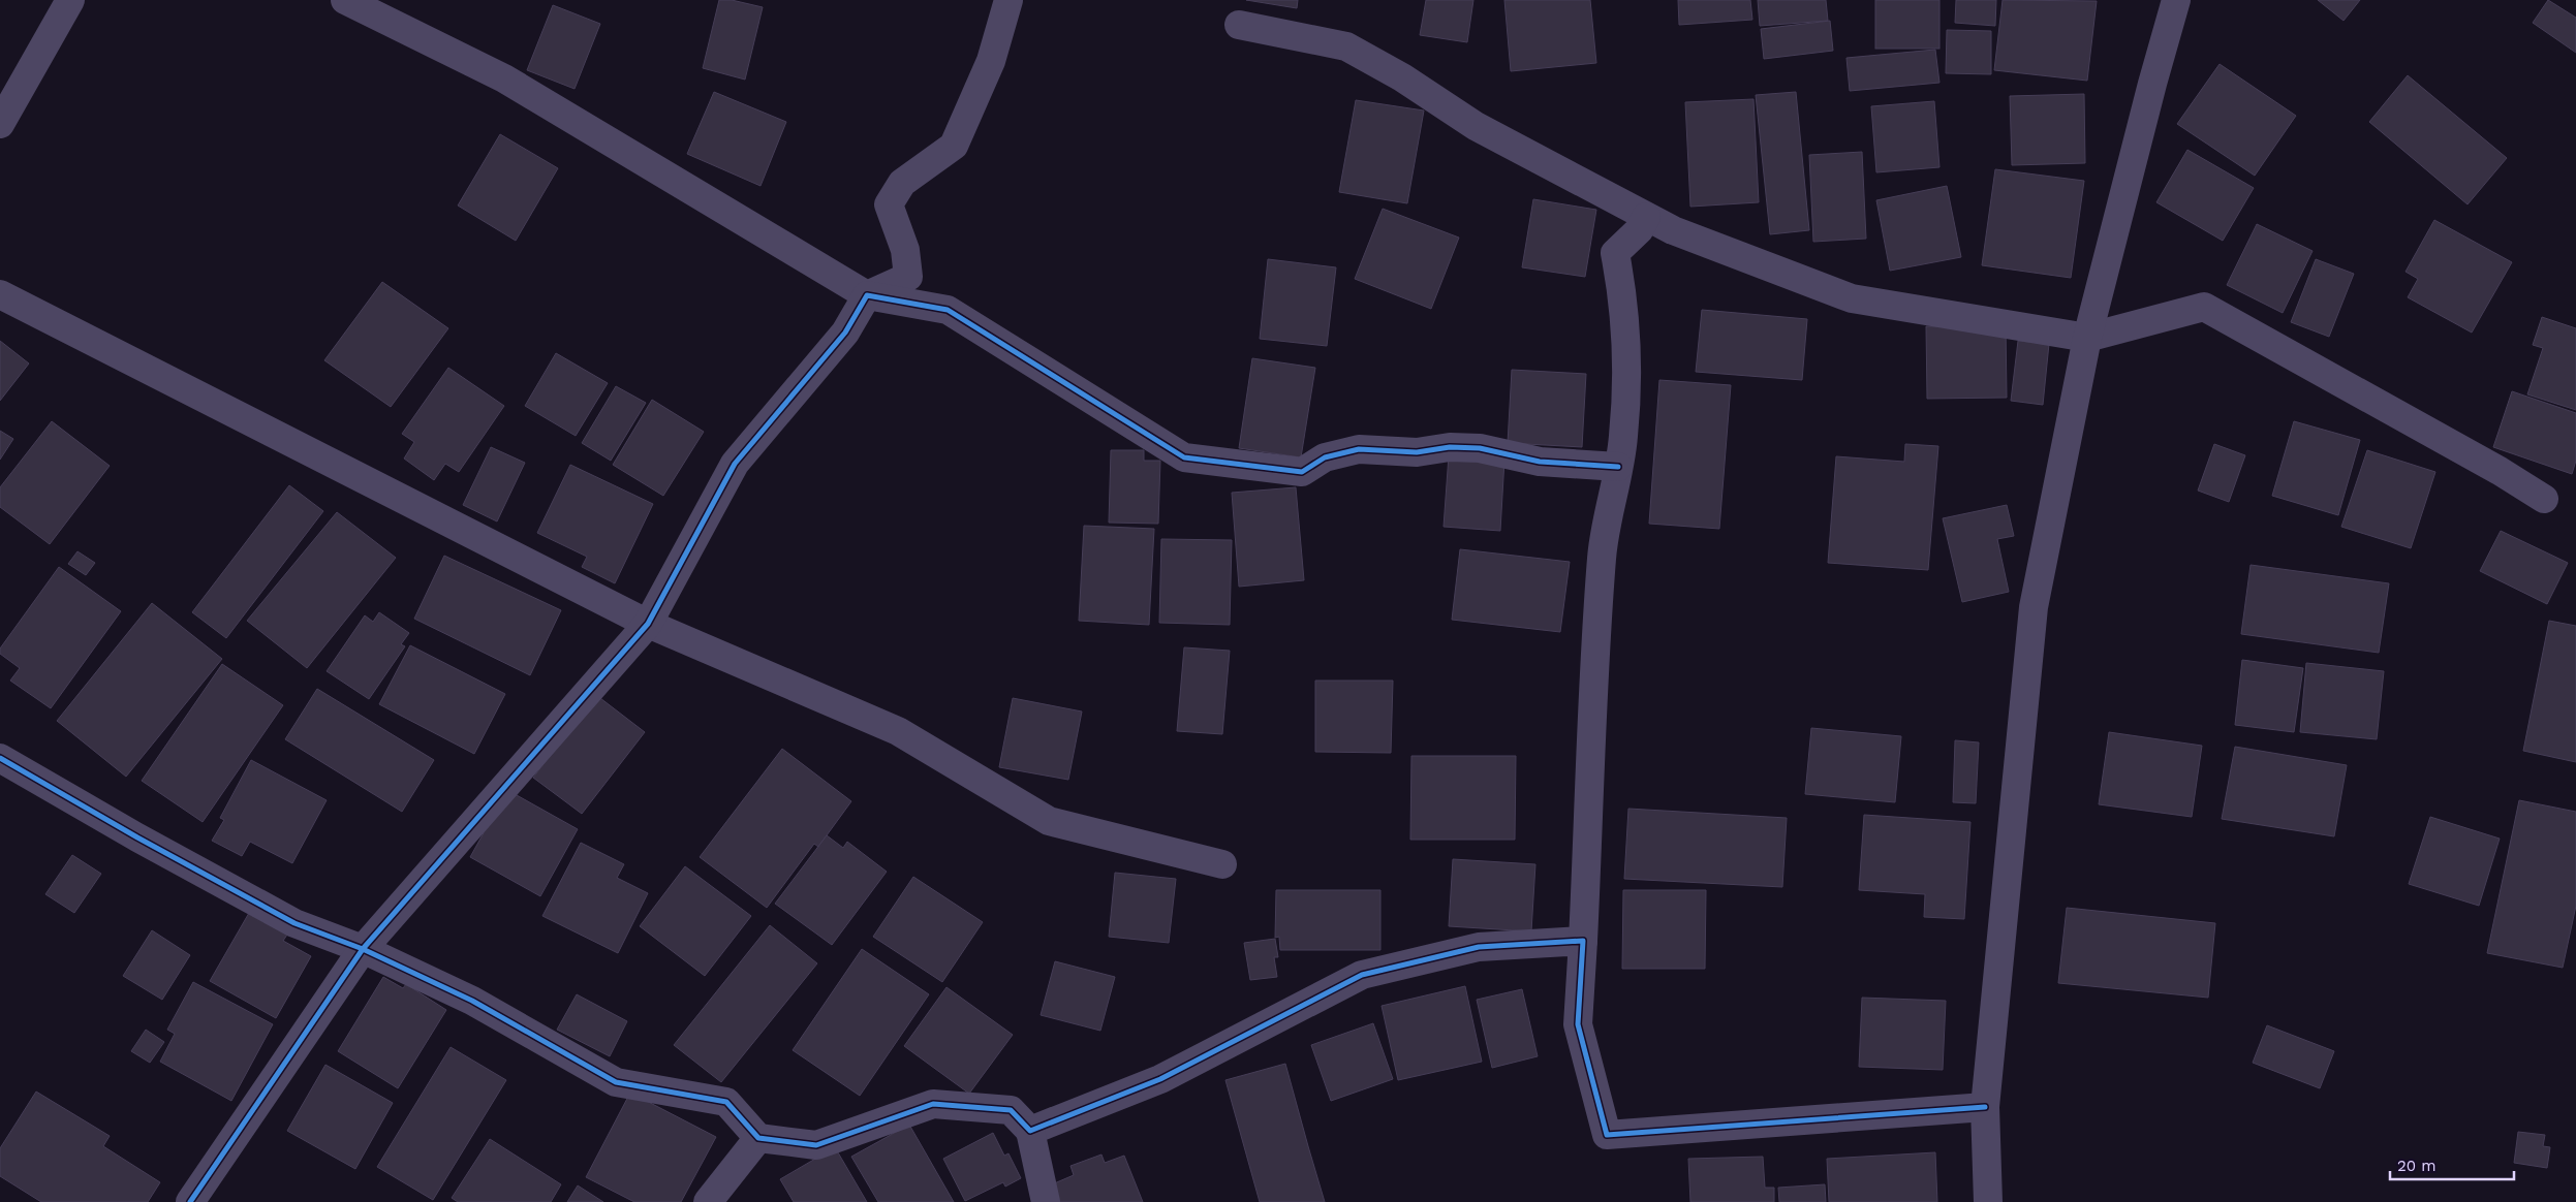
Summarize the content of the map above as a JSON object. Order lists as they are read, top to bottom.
{
  "scale_bar": "20 m"
}
